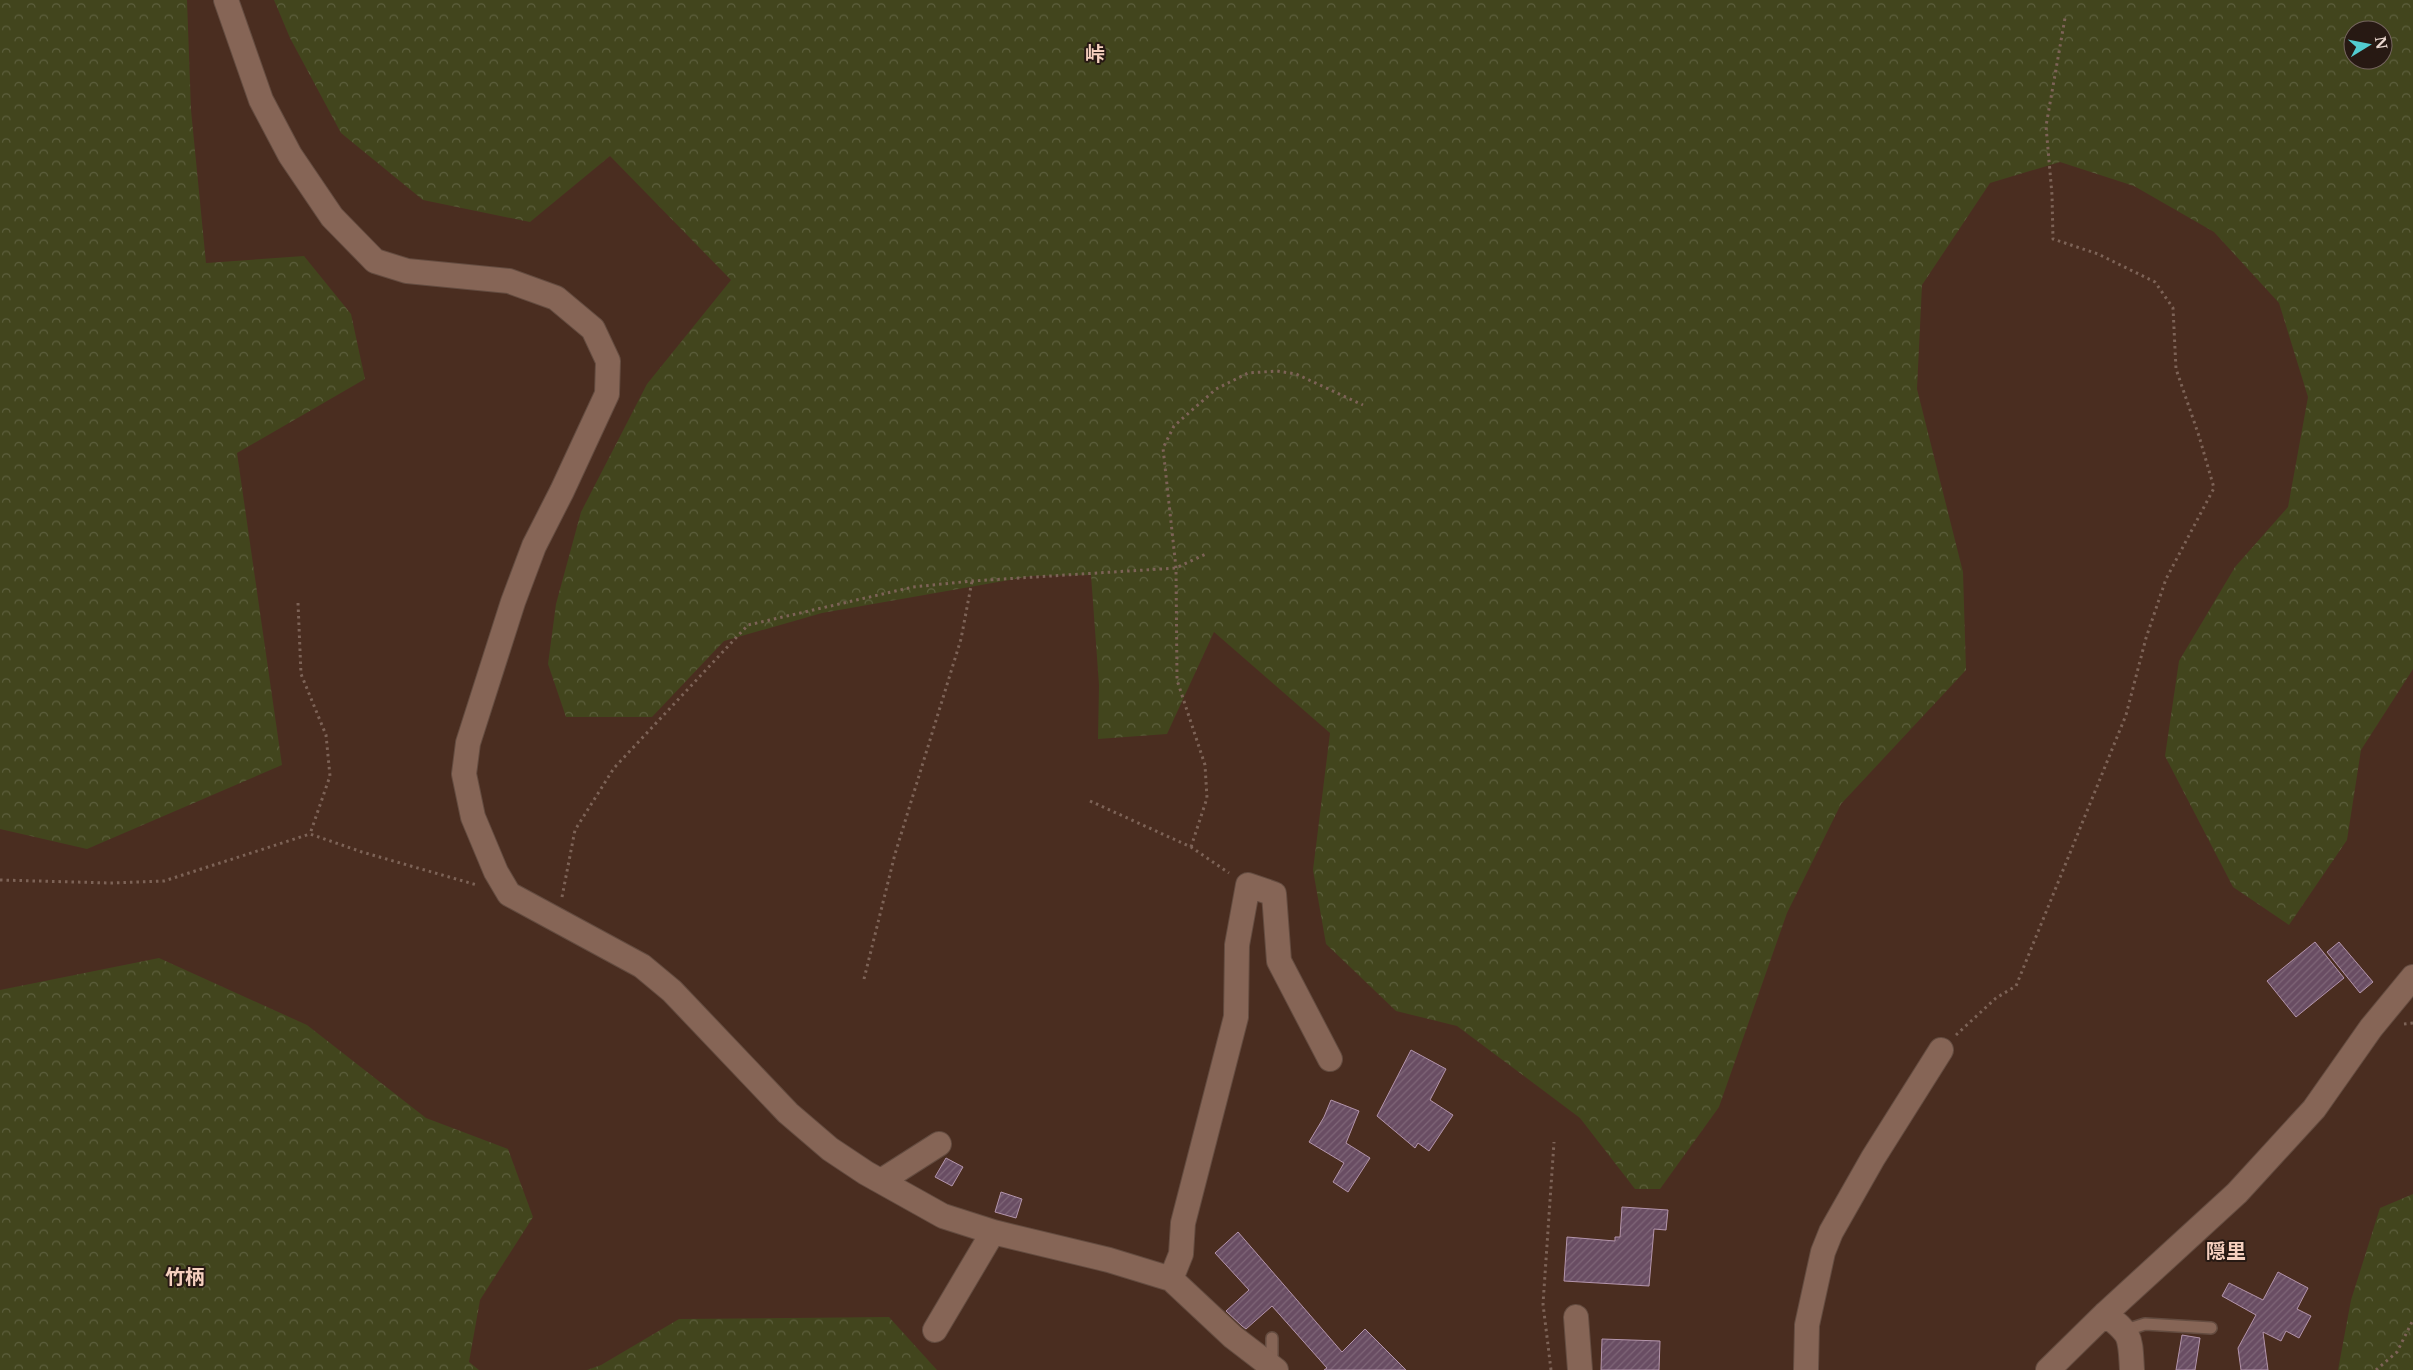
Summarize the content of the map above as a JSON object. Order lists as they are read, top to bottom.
{
  "districts": ["峠", "隠里", "竹柄"],
  "north": "right"
}
